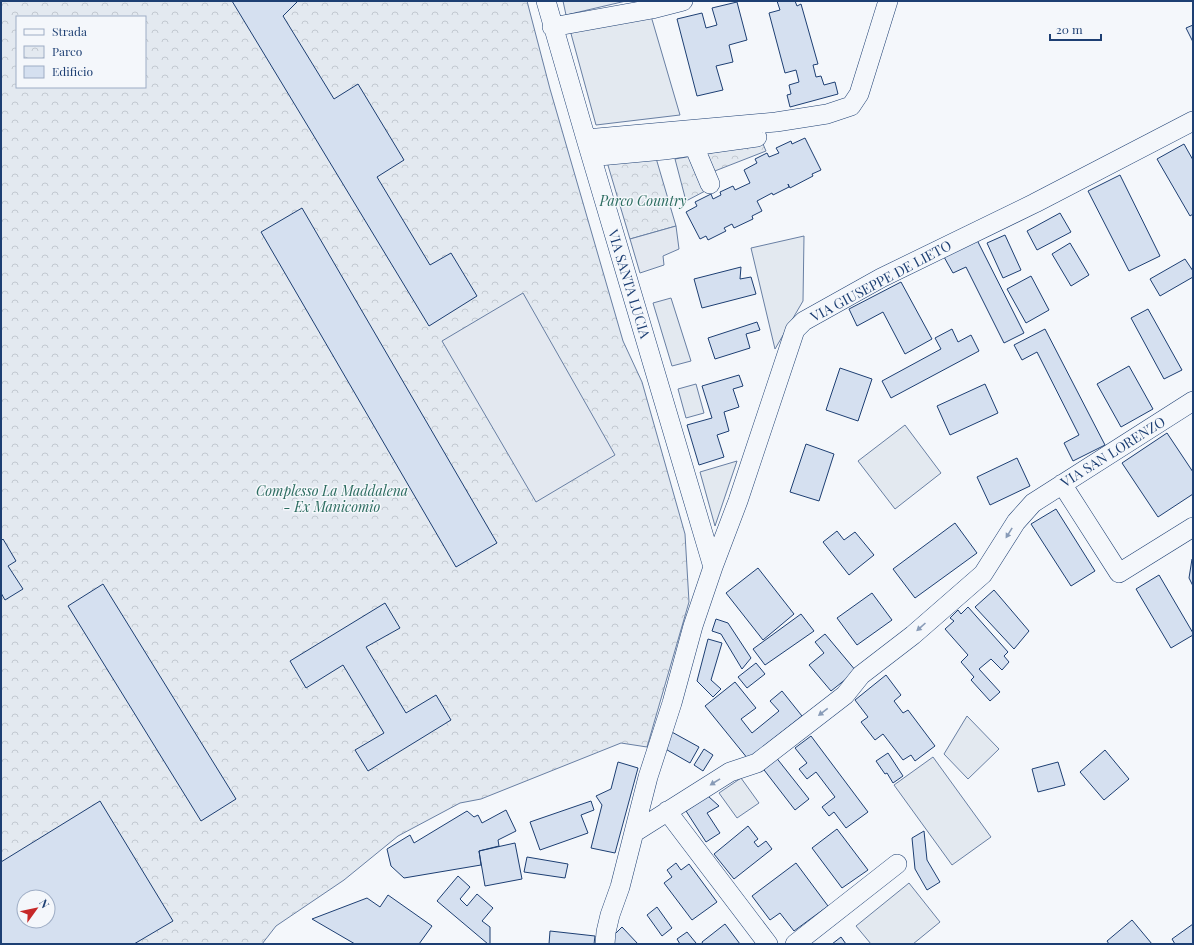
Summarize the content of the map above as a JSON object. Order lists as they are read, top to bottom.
{
  "streets": {
    "street": ["VIA GIUSEPPE DE LIETO", "VIA SANTA LUCIA", "VIA SAN LORENZO"]
  },
  "crossings": [
    ["VIA GIUSEPPE DE LIETO", "VIA SANTA LUCIA"],
    ["VIA GIUSEPPE DE LIETO", "VIA SAN LORENZO"]
  ],
  "one_way": ["VIA SAN LORENZO"],
  "parks": ["Parco Country", "Complesso La Maddalena - Ex Manicomio"],
  "legend": ["Strada", "Parco", "Edificio"],
  "scale_bar": "20 m",
  "north": "top right"
}
